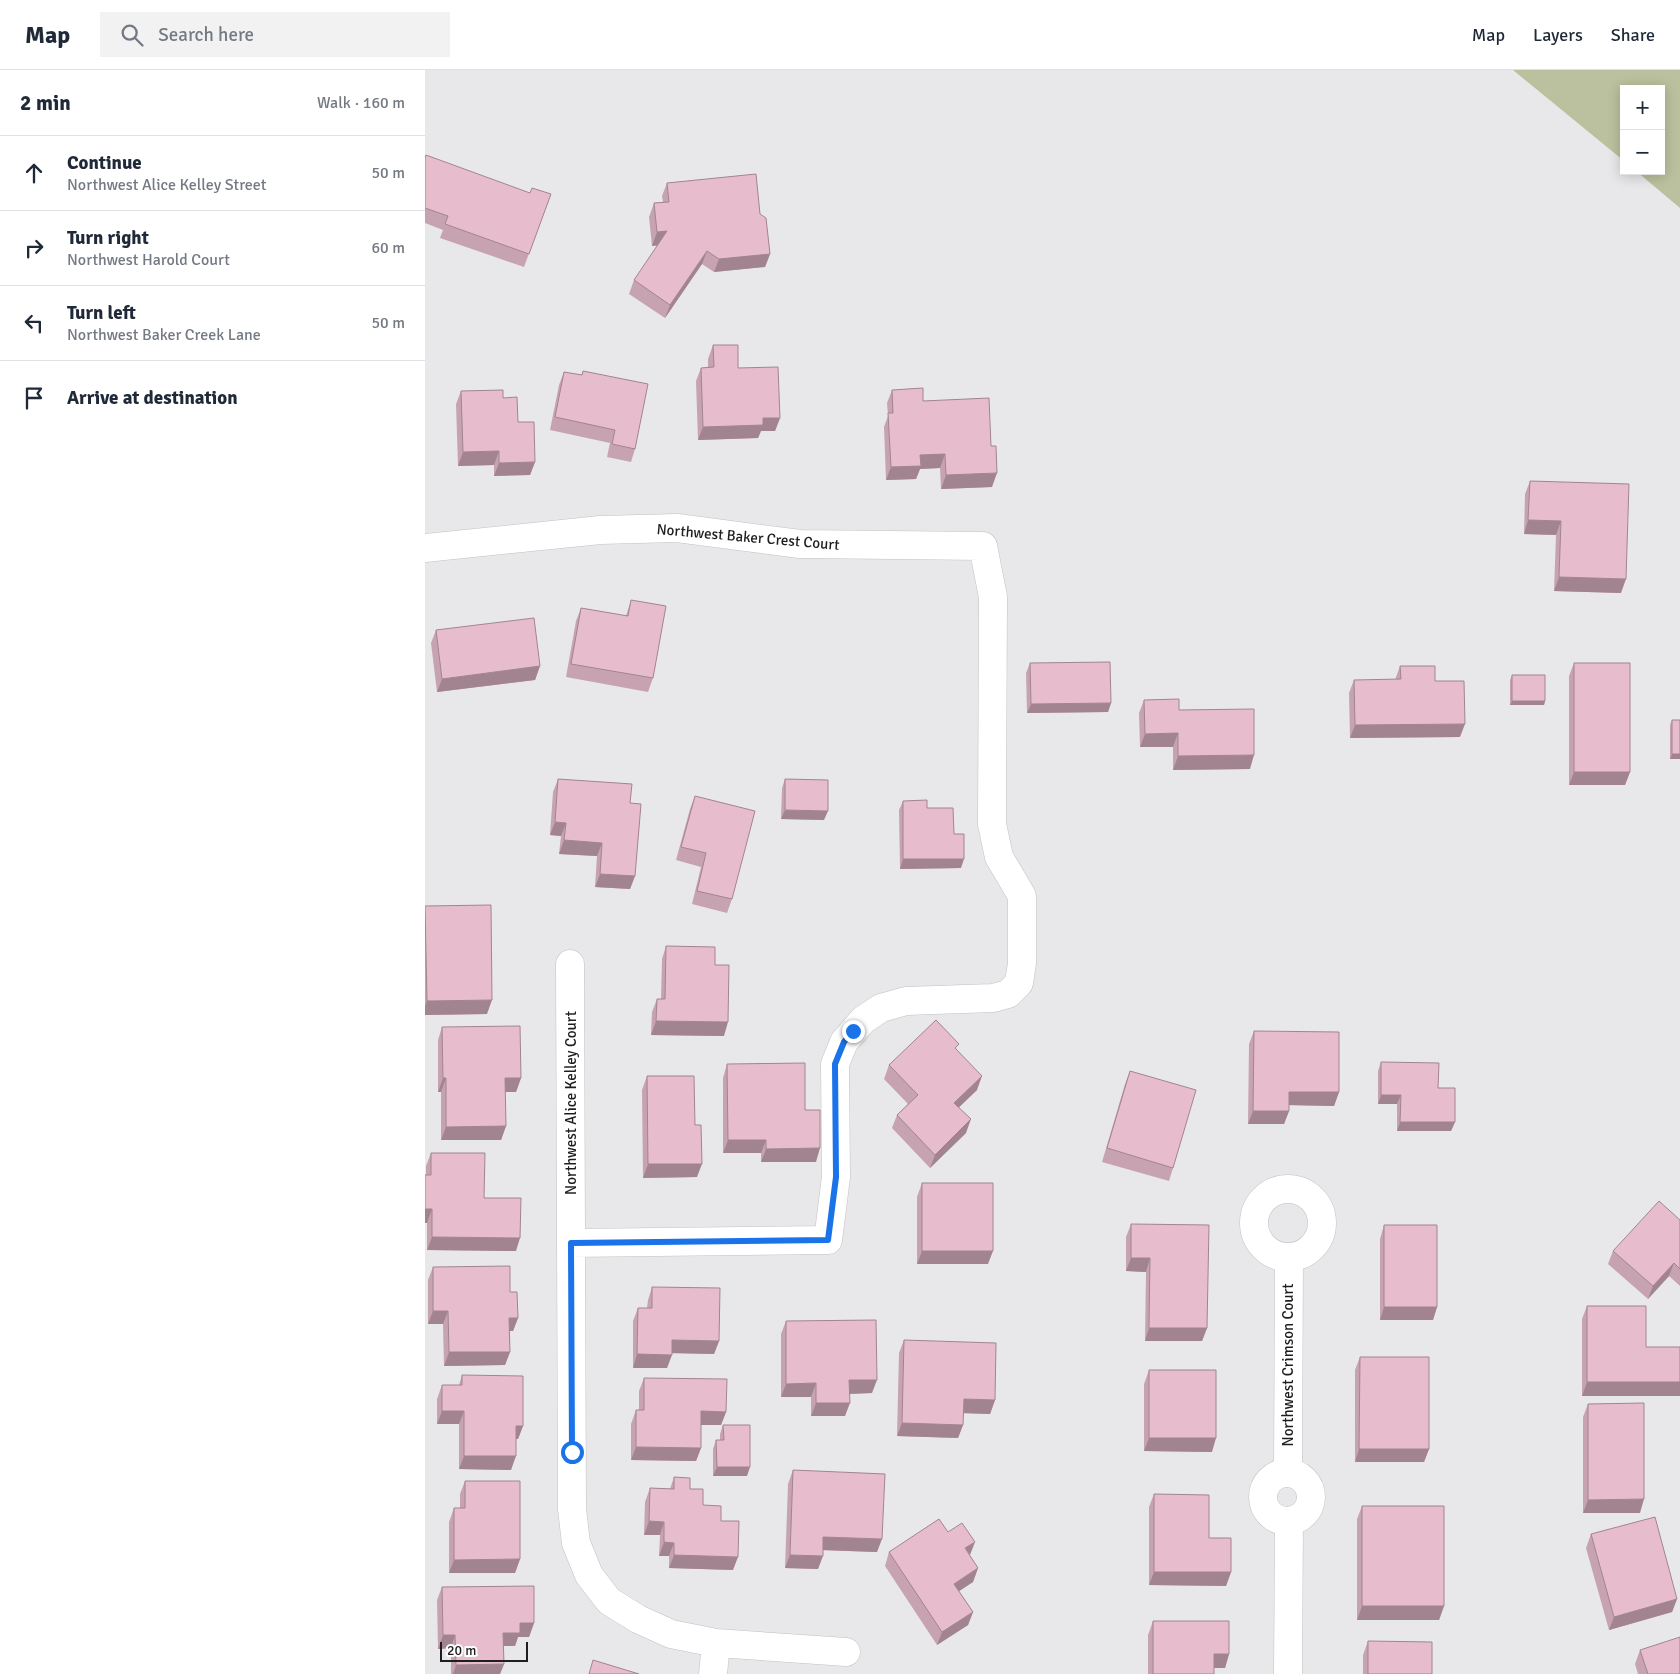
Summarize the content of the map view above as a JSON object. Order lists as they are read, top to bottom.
{
  "streets": {
    "street": ["Northwest Baker Crest Court", "Northwest Alice Kelley Court", "Northwest Crimson Court"]
  },
  "crossings": [
    ["Northwest Baker Crest Court", "Northwest Alice Kelley Court"]
  ],
  "scale_bar": "20 m",
  "page": {
    "header": "Map",
    "search": "Search here",
    "nav": ["Map", "Layers", "Share"],
    "heading": ["2 min", "Walk · 160 m"],
    "map_buttons": ["+", "−"],
    "list": [
      ["Continue", "Northwest Alice Kelley Street", "50 m"],
      ["Turn right", "Northwest Harold Court", "60 m"],
      ["Turn left", "Northwest Baker Creek Lane", "50 m"],
      "Arrive at destination"
    ],
    "scale": "20 m"
  }
}
